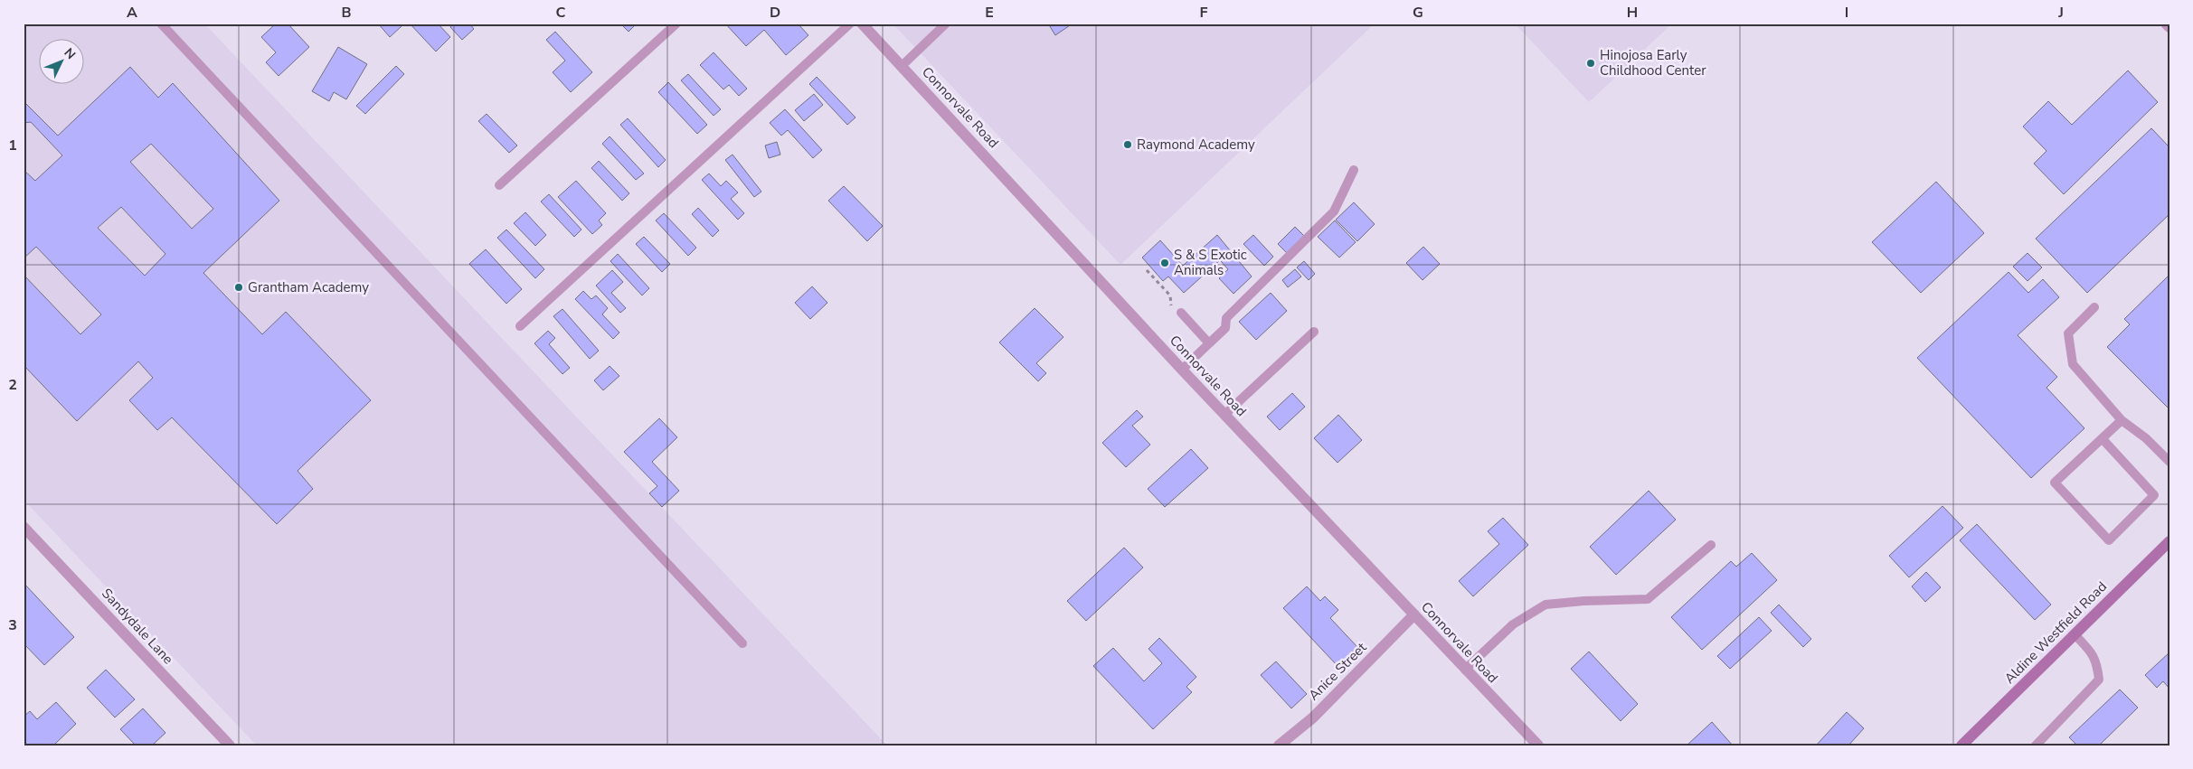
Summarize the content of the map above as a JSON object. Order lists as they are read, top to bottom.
{
  "streets": {
    "main road": ["Aldine Westfield Road"],
    "street": ["Connorvale Road", "Sandydale Lane", "Anice Street"]
  },
  "crossings": [
    ["Connorvale Road", "Anice Street"]
  ],
  "places": [
    "Hinojosa Early Childhood Center",
    "Raymond Academy",
    "S & S Exotic Animals",
    "Grantham Academy"
  ],
  "north": "top right",
  "grid": {
    "columns": [
      "A",
      "B",
      "C",
      "D",
      "E",
      "F",
      "G",
      "H",
      "I",
      "J"
    ],
    "rows": ["1", "2", "3"]
  }
}
